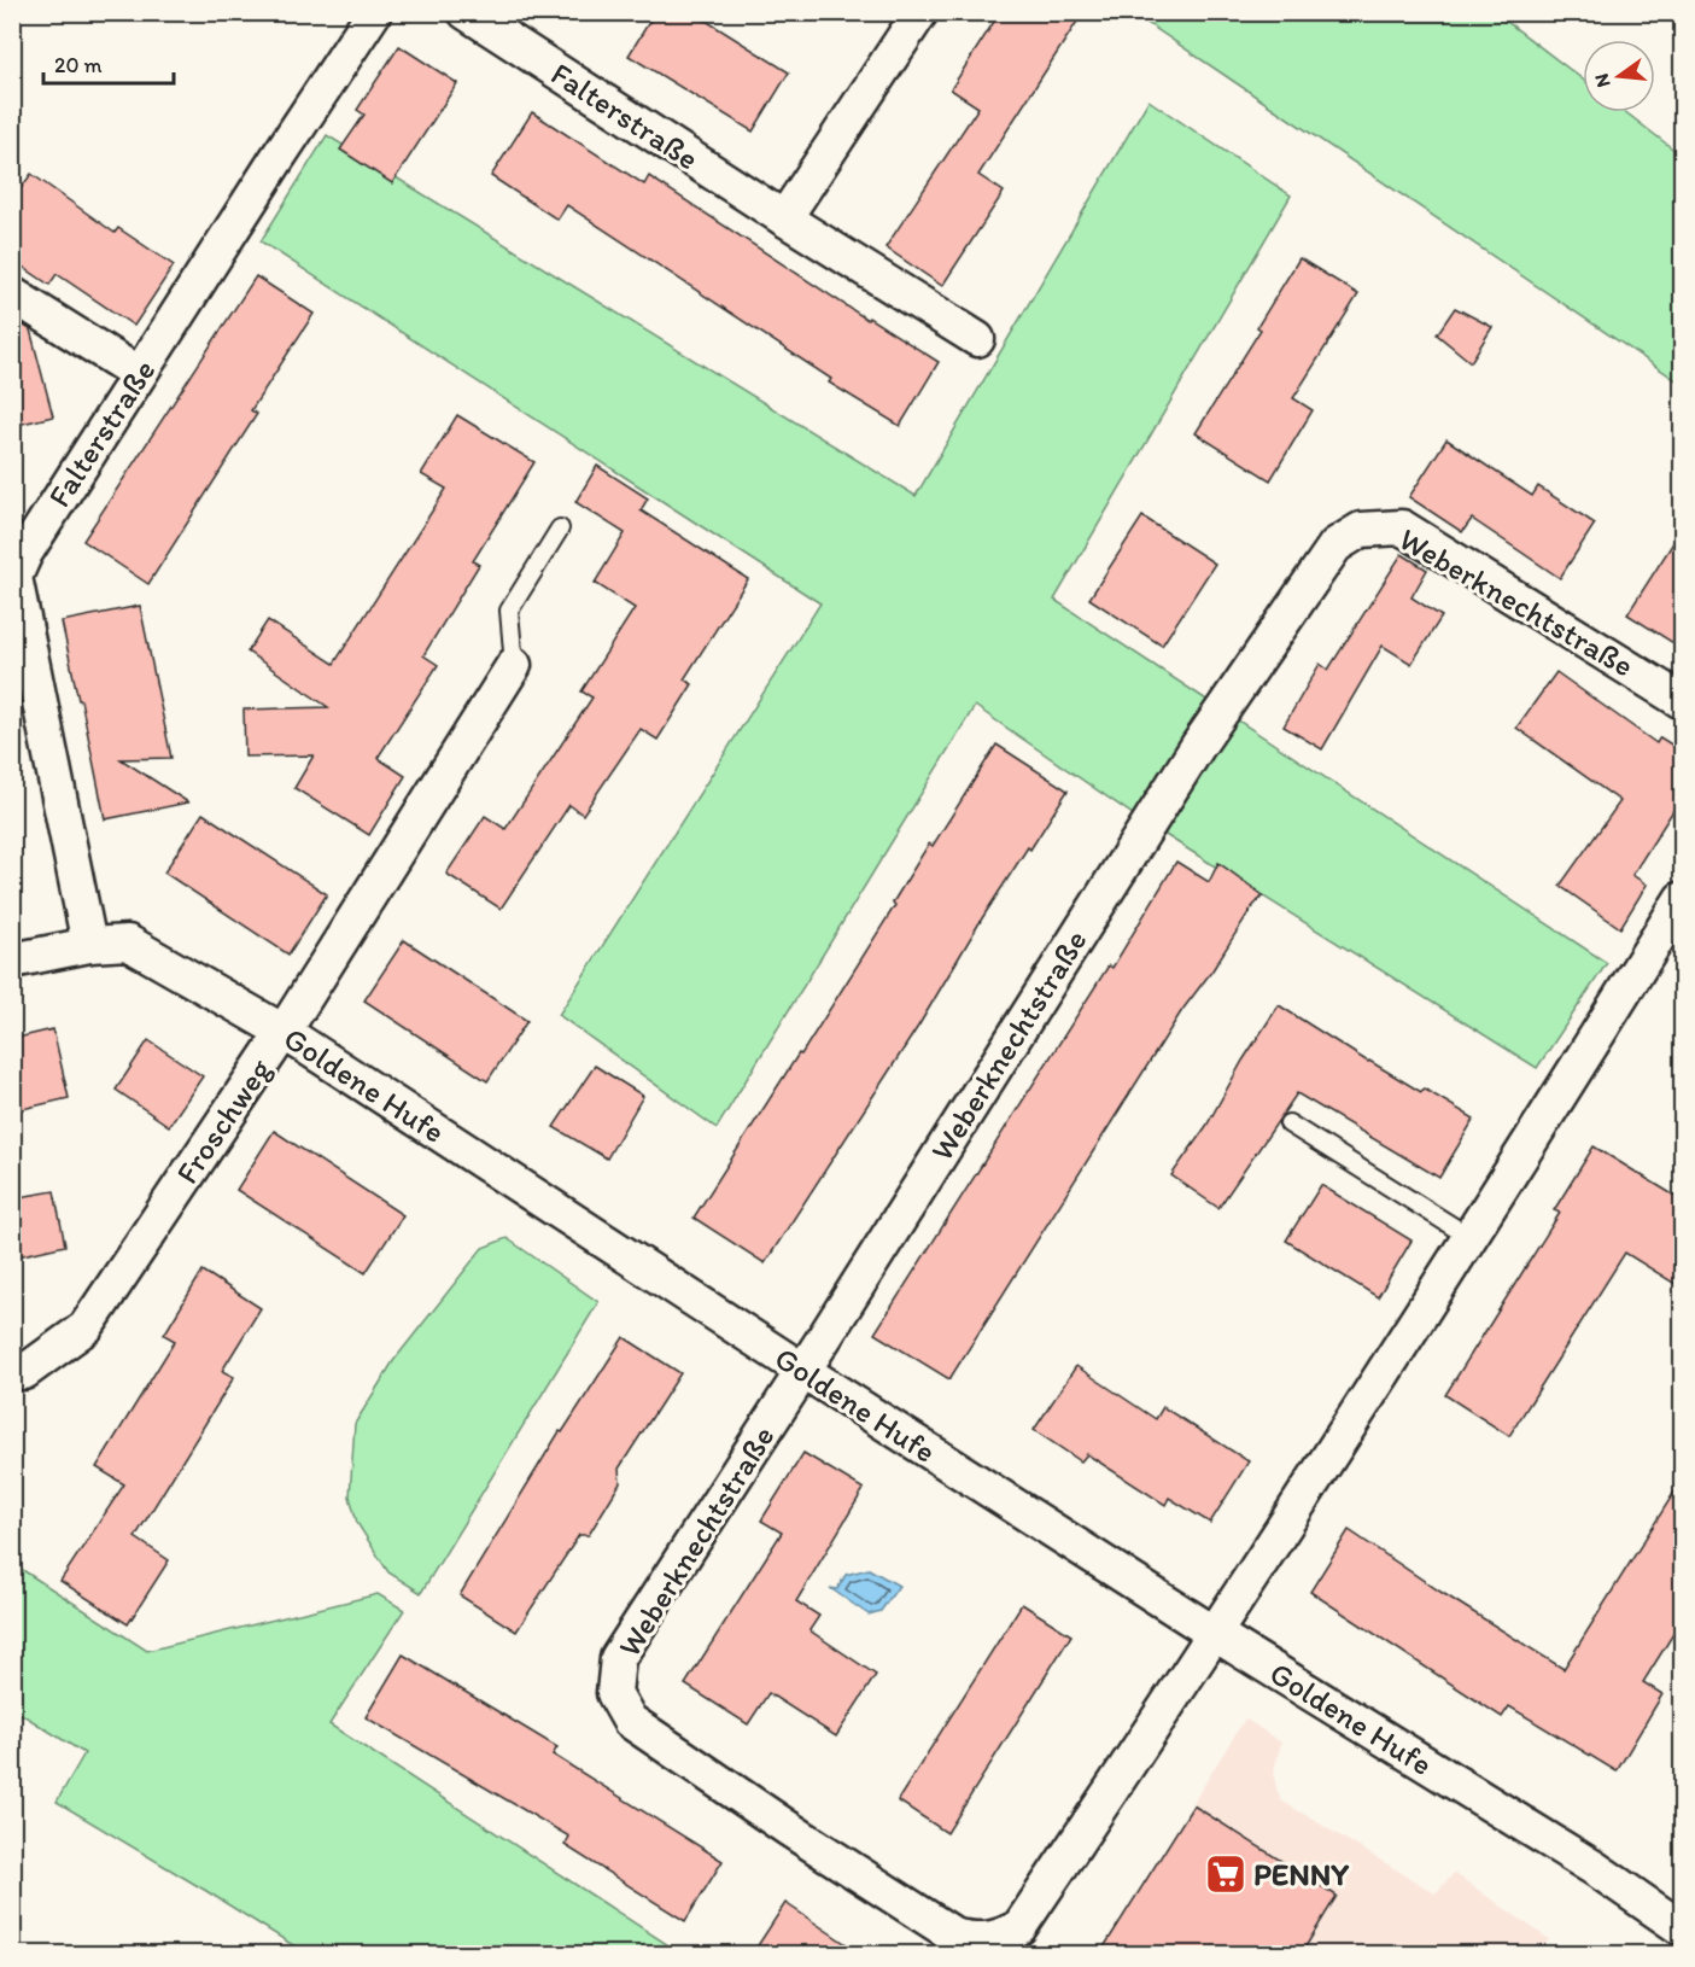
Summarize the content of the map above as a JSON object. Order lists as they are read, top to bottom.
{
  "streets": {
    "street": [
      "Falterstraße",
      "Weberknechtstraße",
      "Goldene Hufe",
      "Froschweg"
    ]
  },
  "crossings": [
    ["Falterstraße", "Goldene Hufe"],
    ["Weberknechtstraße", "Goldene Hufe"],
    ["Goldene Hufe", "Froschweg"]
  ],
  "places": {
    "supermarket": ["PENNY"]
  },
  "scale_bar": "20 m",
  "north": "left"
}
